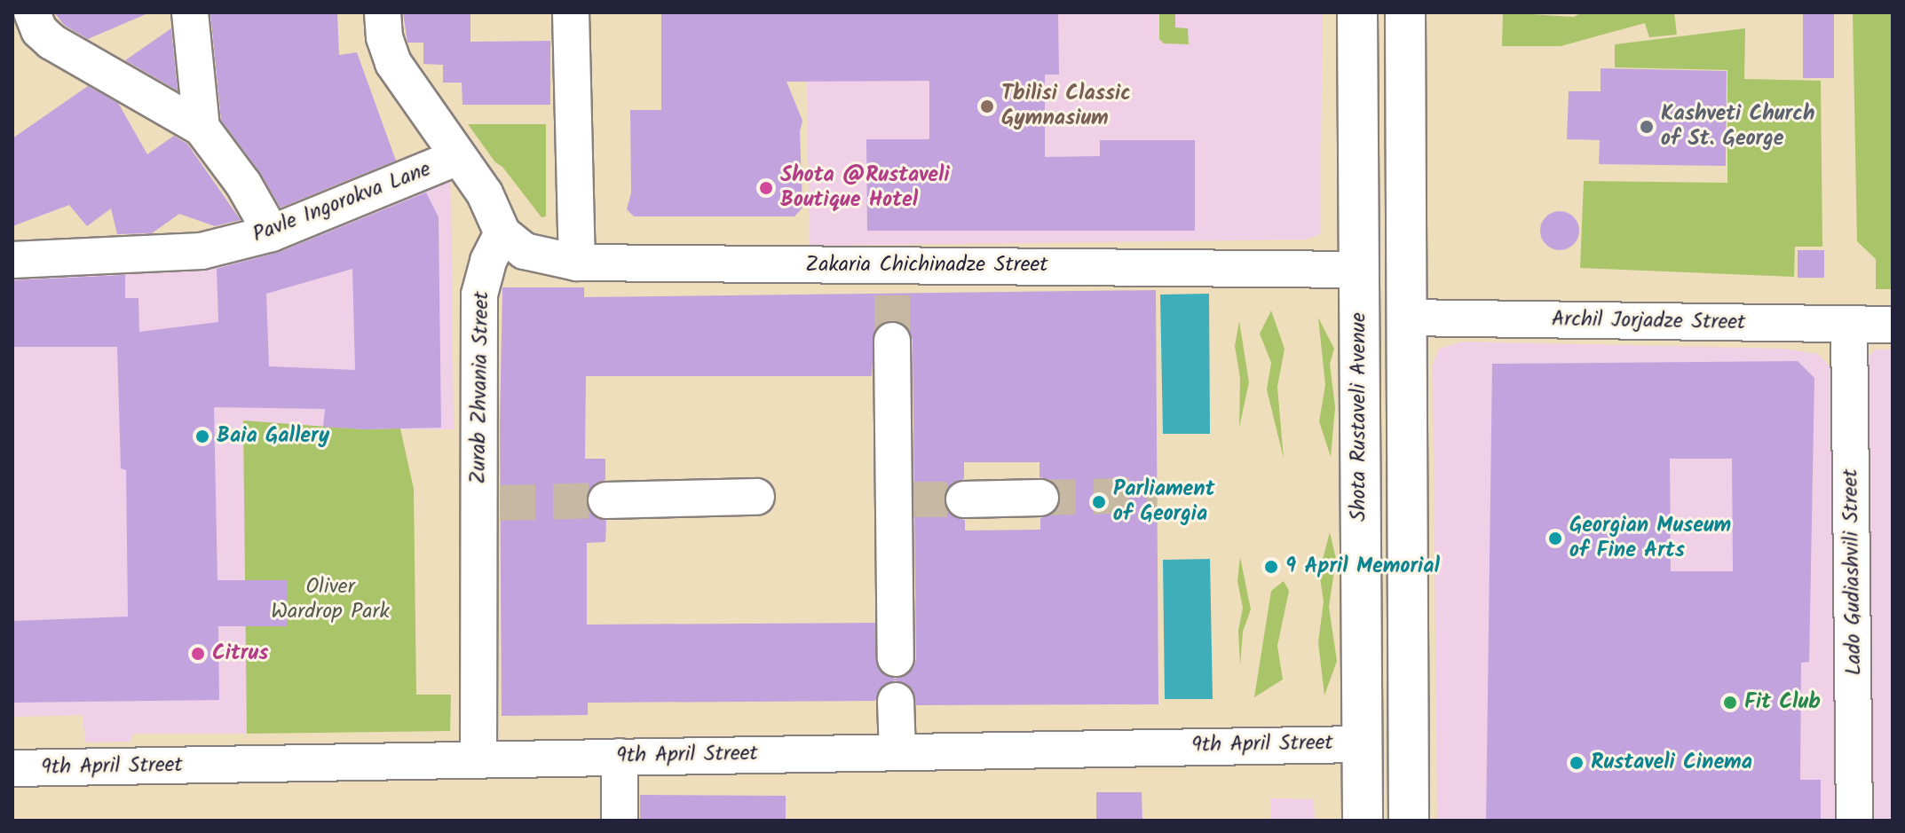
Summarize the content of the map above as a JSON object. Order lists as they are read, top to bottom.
{
  "streets": {
    "main road": ["Shota Rustaveli Avenue"],
    "street": [
      "Pavle Ingorokva Lane",
      "Zakaria Chichinadze Street",
      "Archil Jorjadze Street",
      "Zurab Zhvania Street",
      "Lado Gudiashvili Street",
      "9th April Street"
    ]
  },
  "crossings": [
    ["Zakaria Chichinadze Street", "Zurab Zhvania Street"],
    ["Zakaria Chichinadze Street", "Shota Rustaveli Avenue"],
    ["Archil Jorjadze Street", "Lado Gudiashvili Street"],
    ["Zurab Zhvania Street", "9th April Street"],
    ["Shota Rustaveli Avenue", "9th April Street"]
  ],
  "parks": ["Oliver Wardrop Park"],
  "places": [
    "Tbilisi Classic Gymnasium",
    "Kashveti Church of St. George",
    "Shota @Rustaveli Boutique Hotel",
    "Baia Gallery",
    "Parliament of Georgia",
    "Georgian Museum of Fine Arts",
    "9 April Memorial",
    "Citrus",
    "Fit Club",
    "Rustaveli Cinema"
  ]
}
